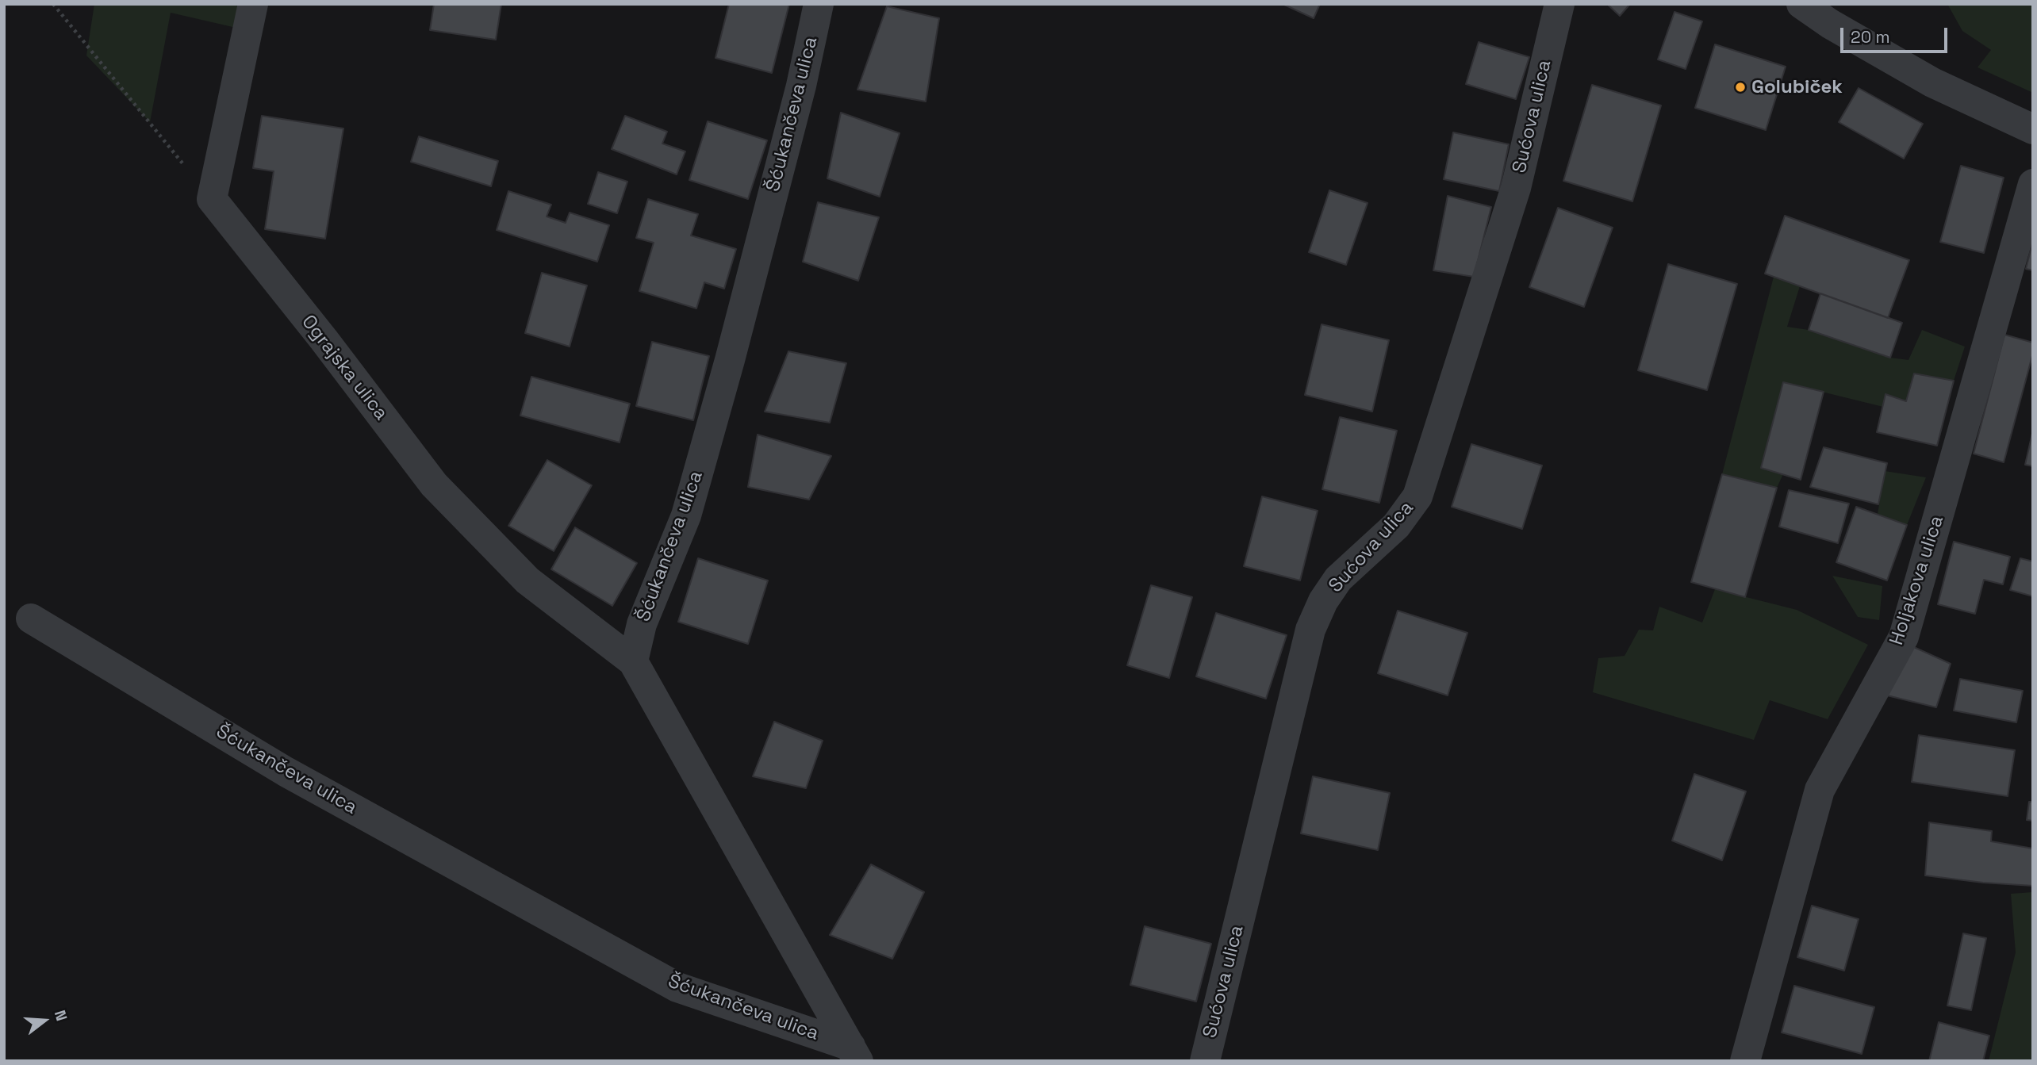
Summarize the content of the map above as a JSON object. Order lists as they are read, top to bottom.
{
  "streets": {
    "street": [
      "Šćukančeva ulica",
      "Sućova ulica",
      "Ograjska ulica",
      "Holjakova ulica"
    ]
  },
  "crossings": [
    ["Šćukančeva ulica", "Ograjska ulica"]
  ],
  "places": ["Golubiček"],
  "scale_bar": "20 m",
  "north": "right"
}
